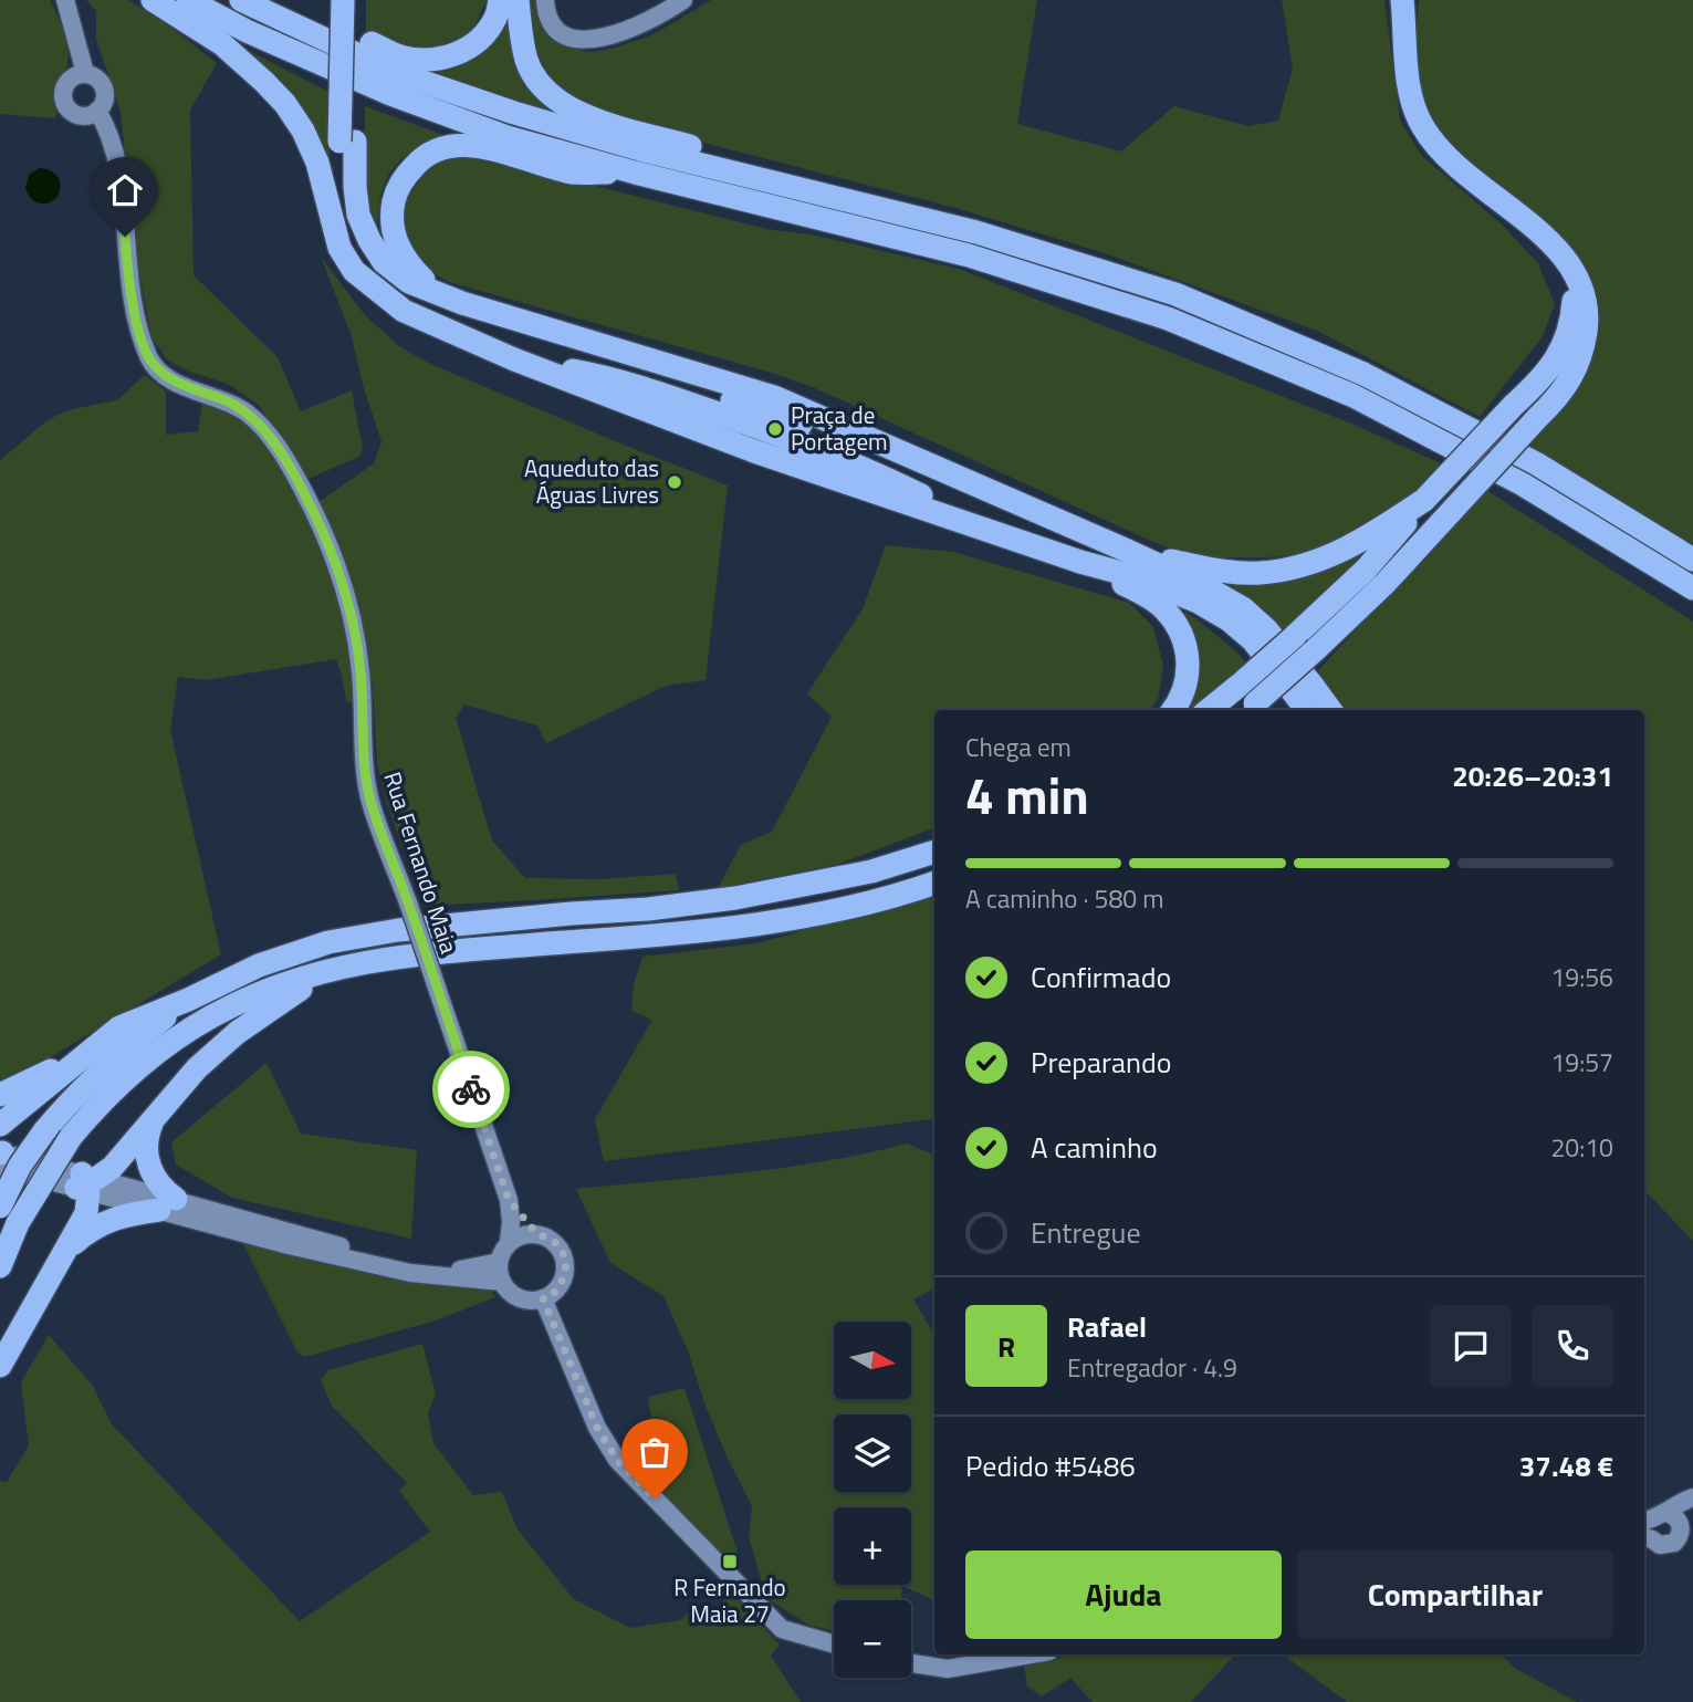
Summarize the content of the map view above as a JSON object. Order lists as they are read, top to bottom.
{
  "streets": {
    "street": ["Rua Fernando Maia"]
  },
  "places": {
    "other": ["Praça de Portagem", "Aqueduto das Águas Livres"],
    "transit": ["R Fernando Maia 27"]
  },
  "north": "right",
  "page": {
    "heading": ["4 min", "Chega em", "20:26–20:31"],
    "panel": [
      "Rafael",
      "Entregador · 4.9",
      "Pedido #5486",
      "37.48 €"
    ],
    "bar": "A caminho · 580 m",
    "list": [
      ["Confirmado", "19:56"],
      ["Preparando", "19:57"],
      ["A caminho", "20:10"],
      "Entregue"
    ],
    "round": "R",
    "map_buttons": ["+", "−"],
    "buttons": ["Ajuda", "Compartilhar"]
  }
}
